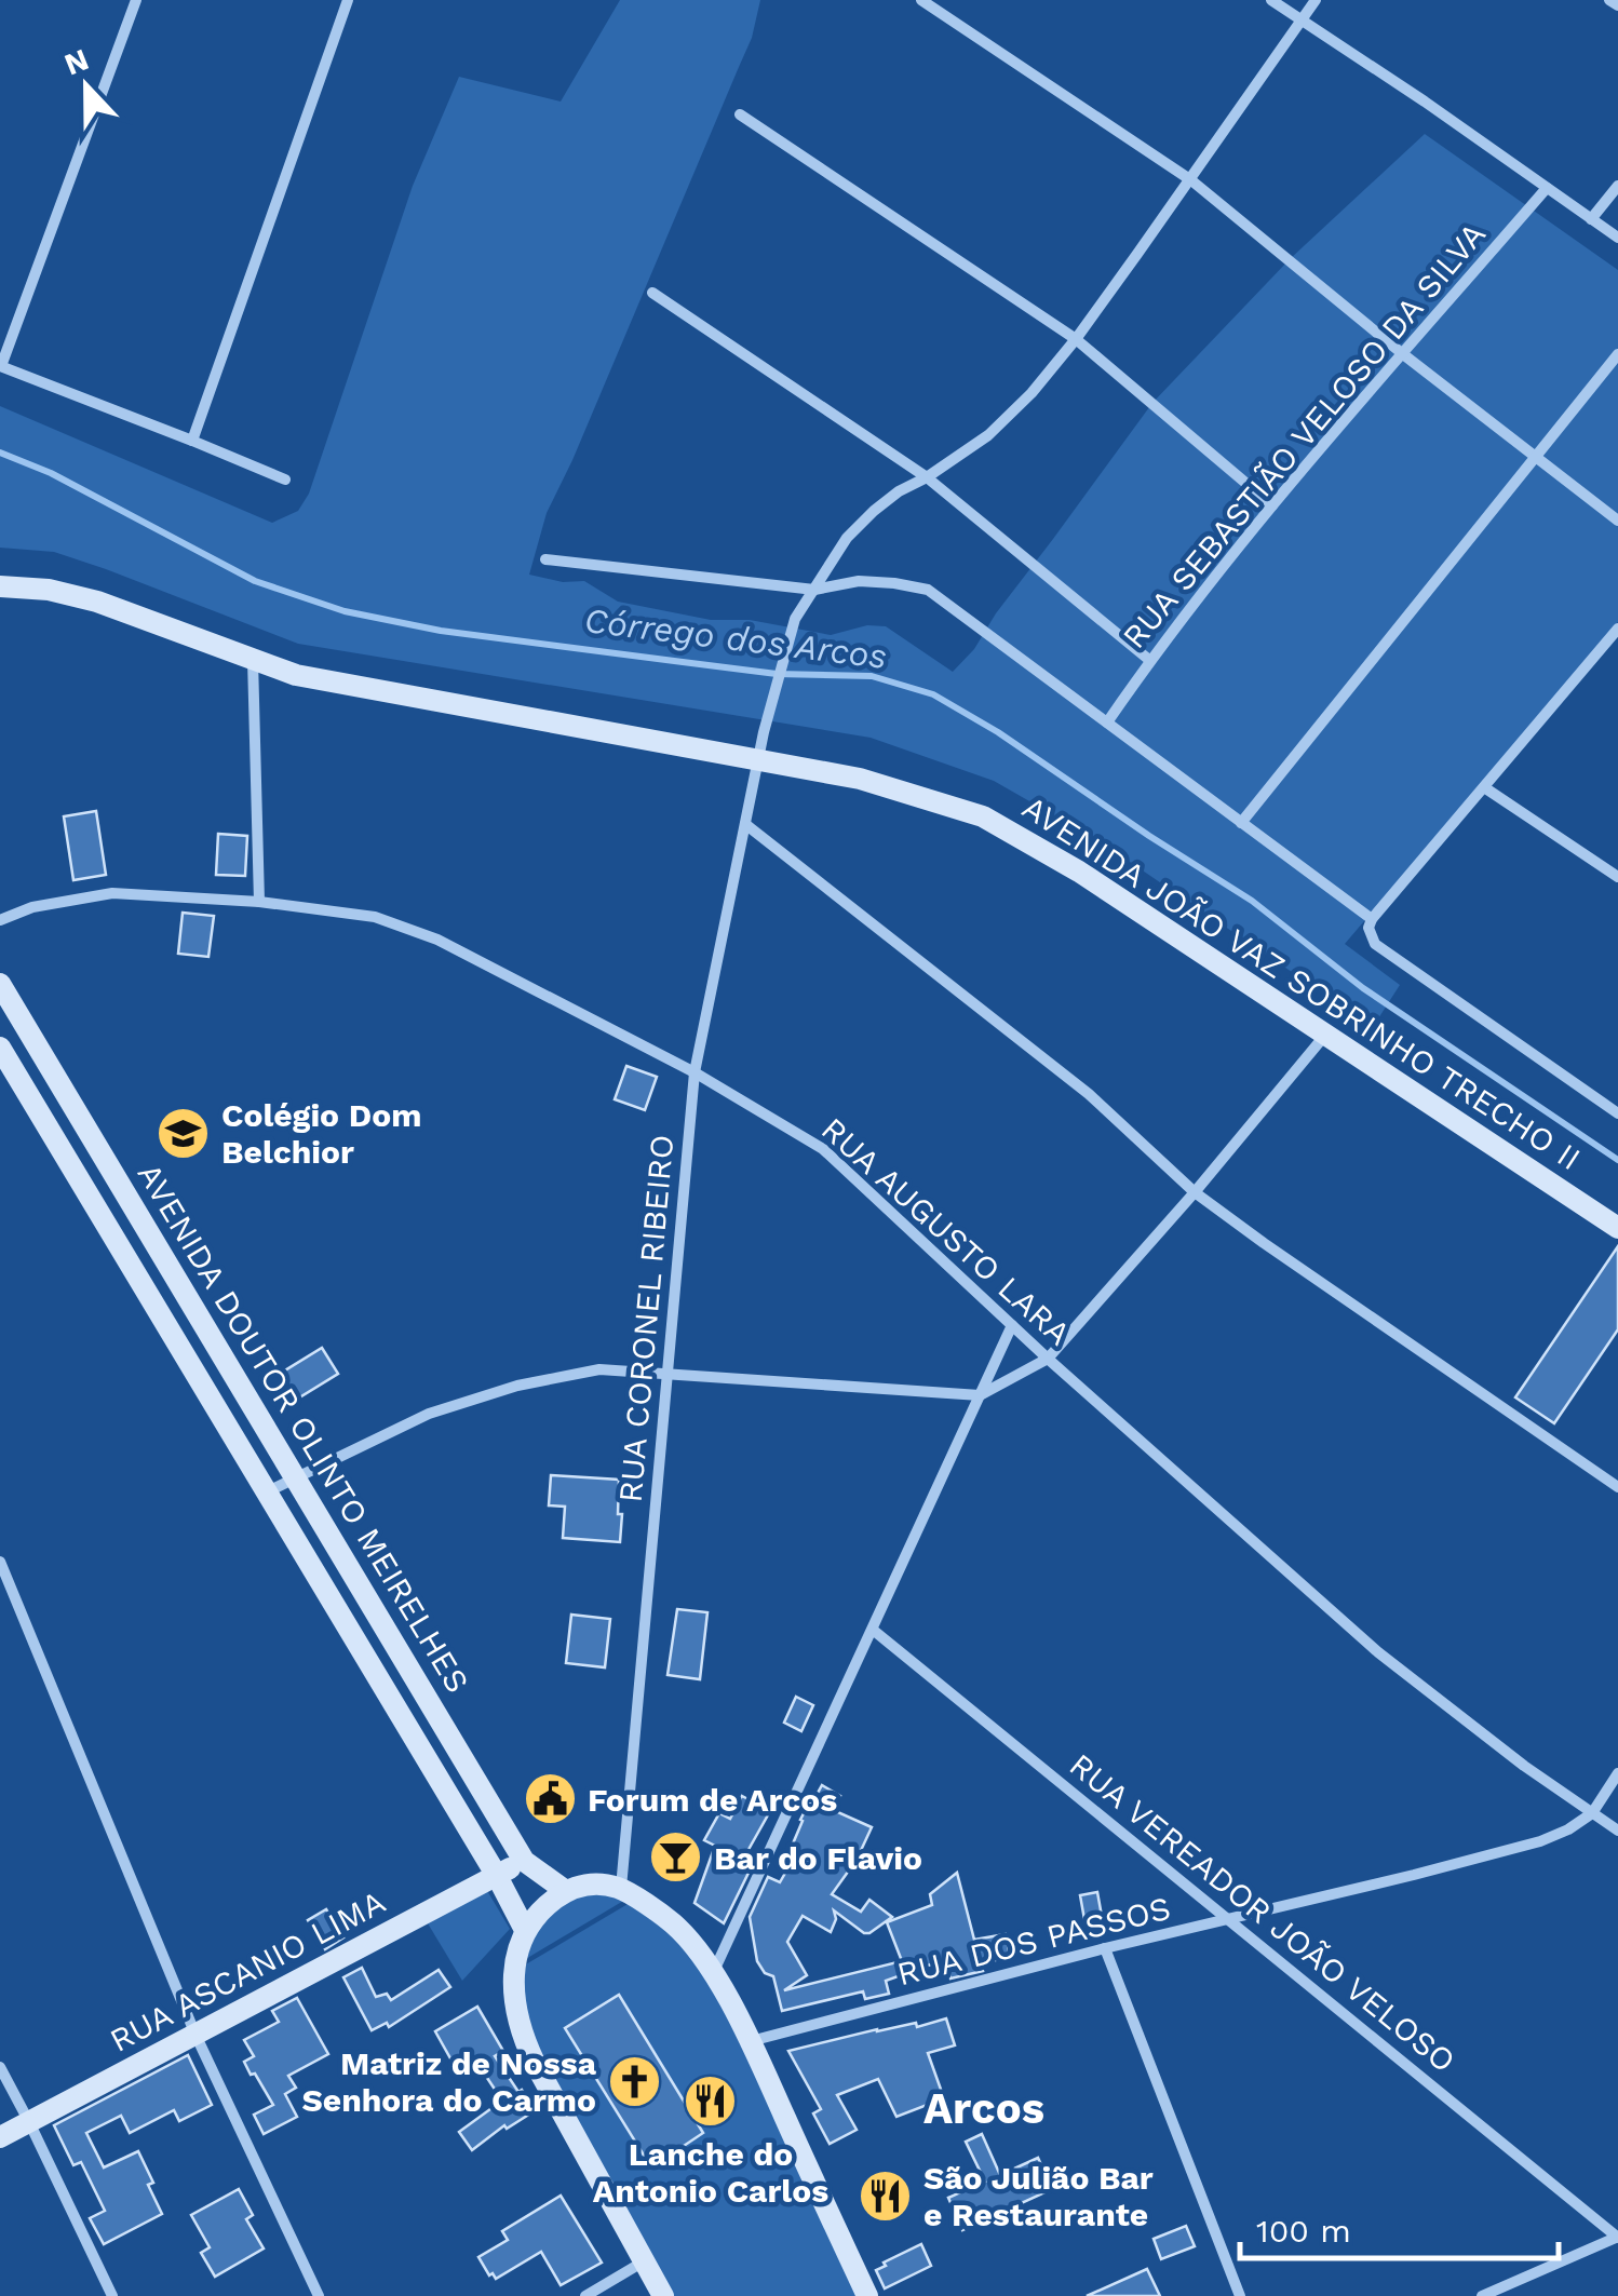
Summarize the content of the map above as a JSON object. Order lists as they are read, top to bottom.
{
  "streets": {
    "main road": ["AVENIDA JOÃO VAZ SOBRINHO TRECHO II", "AVENIDA DOUTOR OLINTO MEIRELHES", "RUA ASCANIO LIMA"],
    "street": [
      "RUA SEBASTIÃO VELOSO DA SILVA",
      "RUA AUGUSTO LARA",
      "RUA CORONEL RIBEIRO",
      "RUA VEREADOR JOÃO VELOSO",
      "RUA DOS PASSOS"
    ]
  },
  "crossings": [
    ["AVENIDA JOÃO VAZ SOBRINHO TRECHO II", "RUA CORONEL RIBEIRO"],
    ["RUA AUGUSTO LARA", "RUA CORONEL RIBEIRO"],
    ["RUA AUGUSTO LARA", "RUA DOS PASSOS"],
    ["AVENIDA DOUTOR OLINTO MEIRELHES", "RUA ASCANIO LIMA"],
    ["RUA VEREADOR JOÃO VELOSO", "RUA DOS PASSOS"]
  ],
  "districts": ["Arcos"],
  "water": ["Córrego dos Arcos"],
  "places": {
    "school or university": ["Colégio Dom Belchior"],
    "public building": ["Forum de Arcos"],
    "bar": ["Bar do Flavio"],
    "church": ["Matriz de Nossa Senhora do Carmo"],
    "restaurant": ["Lanche do Antonio Carlos", "São Julião Bar e Restaurante"]
  },
  "scale_bar": "100 m",
  "north": "top"
}
